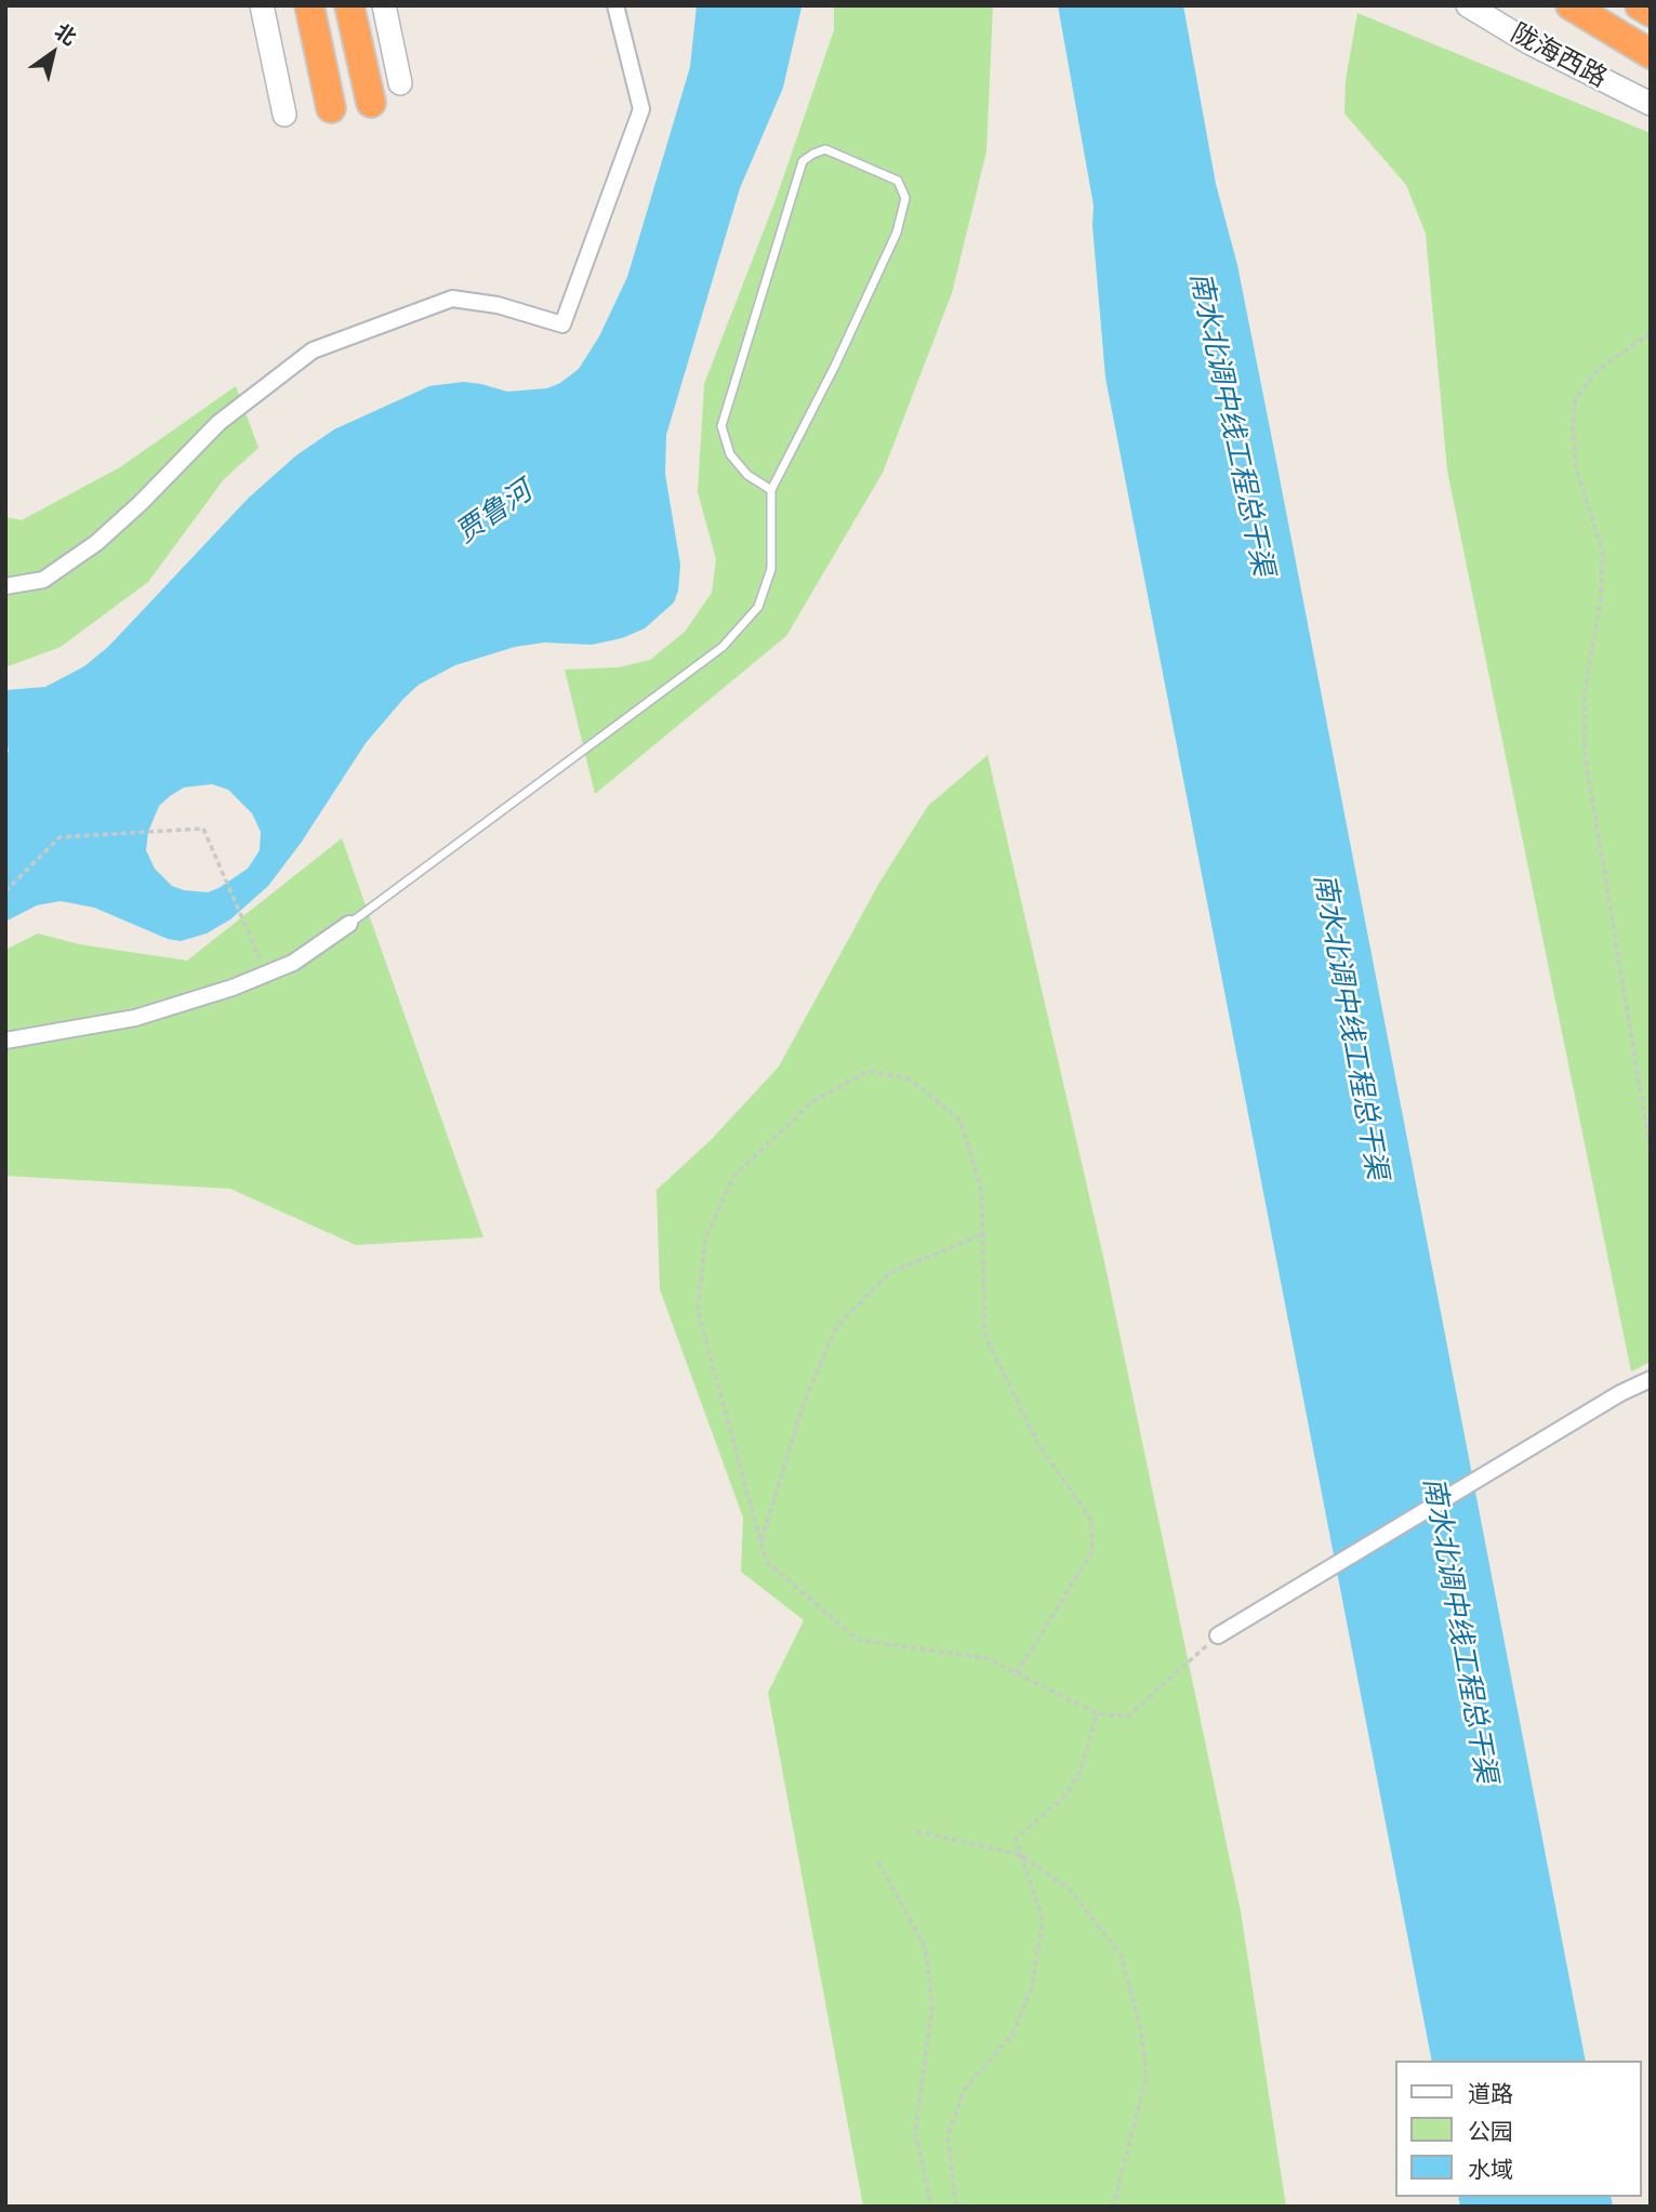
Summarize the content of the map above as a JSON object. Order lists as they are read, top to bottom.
{
  "streets": {
    "main road": ["陇海西路"]
  },
  "water": ["南水北调中线工程总干渠", "贾鲁河"],
  "legend": ["道路", "公园", "水域"],
  "north": "top right"
}
